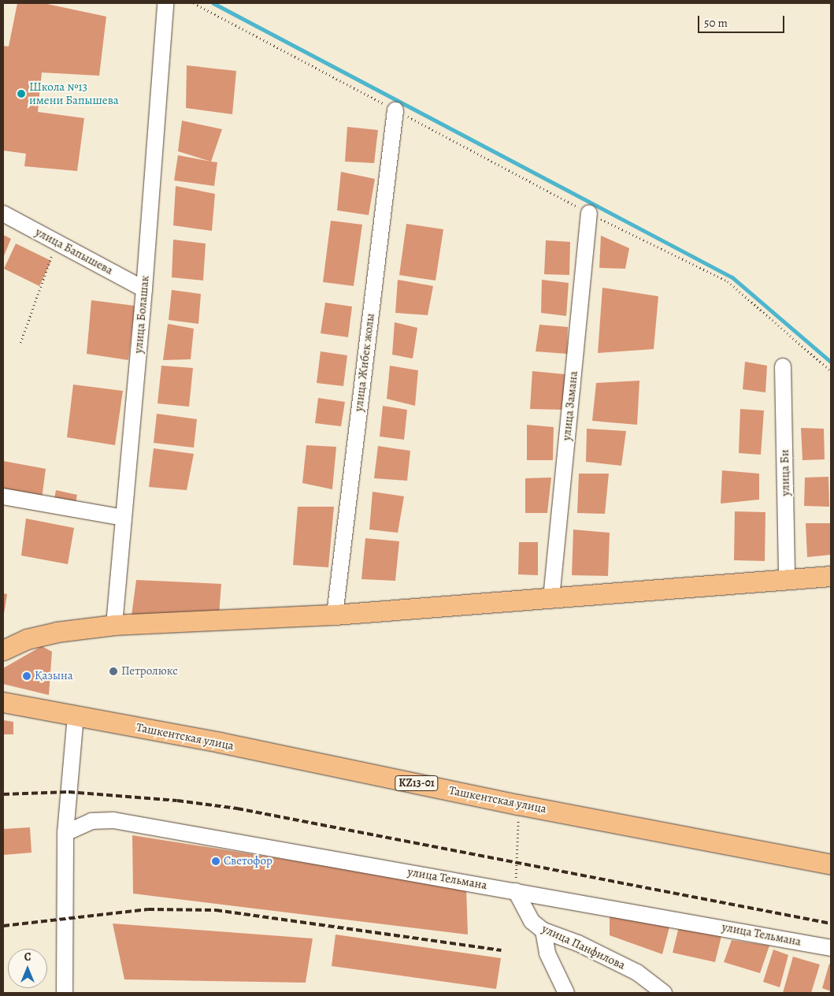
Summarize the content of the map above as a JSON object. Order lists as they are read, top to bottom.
{
  "streets": {
    "main road": ["Ташкентская улица", "KZ13-01"],
    "street": [
      "улица Бапышева",
      "улица Болашак",
      "улица Жибек жолы",
      "улица Замана",
      "улица Би",
      "улица Тельмана",
      "улица Панфилова"
    ]
  },
  "crossings": [
    ["улица Бапышева", "улица Болашак"],
    ["улица Тельмана", "улица Панфилова"]
  ],
  "places": [
    "Школа №13 имени Бапышева",
    "Петролюкс",
    "Қазына",
    "Светофор"
  ],
  "scale_bar": "50 m",
  "north": "top"
}
